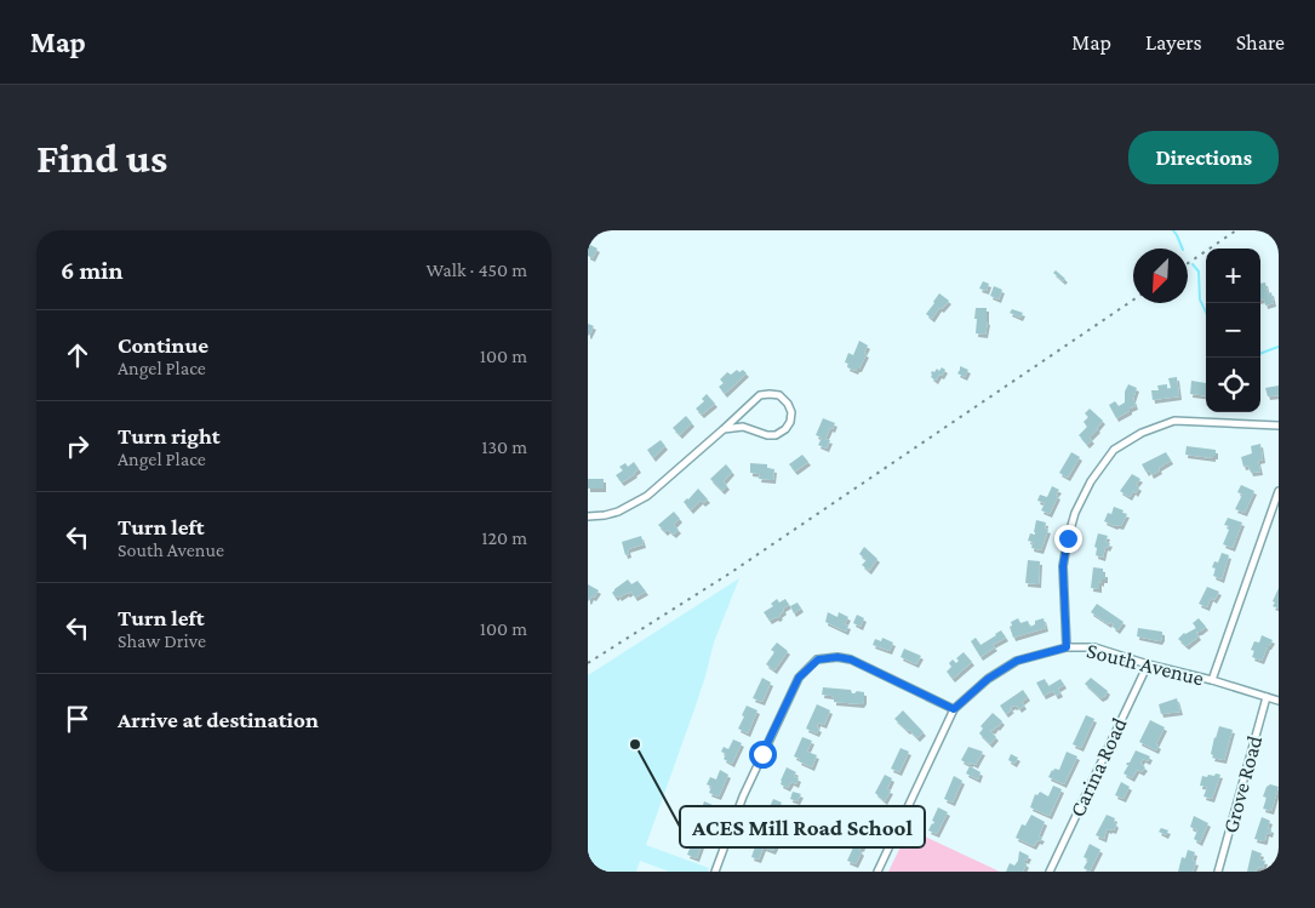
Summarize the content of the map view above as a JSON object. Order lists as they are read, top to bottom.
{
  "streets": {
    "street": ["South Avenue", "Carina Road", "Grove Road"]
  },
  "crossings": [
    ["South Avenue", "Carina Road"],
    ["South Avenue", "Grove Road"]
  ],
  "places": ["ACES Mill Road School"],
  "north": "bottom left",
  "page": {
    "header": "Map",
    "nav": ["Map", "Layers", "Share"],
    "buttons": "Directions",
    "title": "Find us",
    "heading": ["6 min", "Walk · 450 m"],
    "map_buttons": ["+", "−"],
    "list": [
      ["Continue", "Angel Place", "100 m"],
      ["Turn right", "Angel Place", "130 m"],
      ["Turn left", "South Avenue", "120 m"],
      ["Turn left", "Shaw Drive", "100 m"],
      "Arrive at destination"
    ]
  }
}
